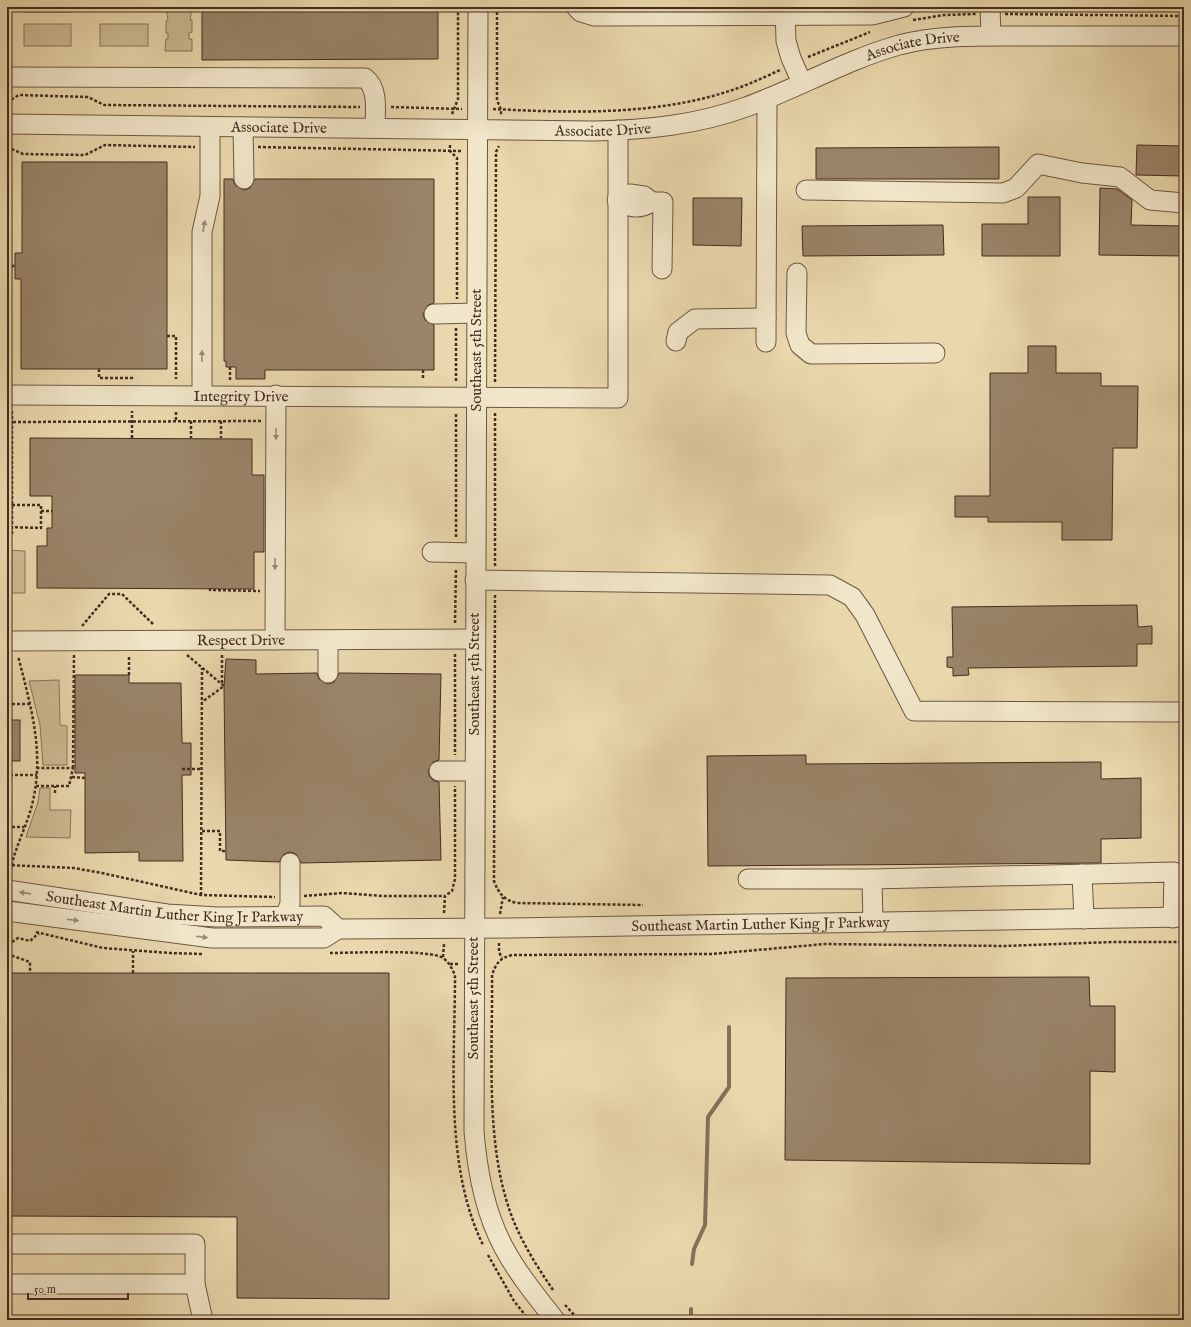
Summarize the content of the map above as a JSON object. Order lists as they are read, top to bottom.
{
  "streets": {
    "street": [
      "Associate Drive",
      "Southeast 5th Street",
      "Integrity Drive",
      "Respect Drive",
      "Southeast Martin Luther King Jr Parkway"
    ]
  },
  "crossings": [
    ["Associate Drive", "Southeast 5th Street"],
    ["Southeast 5th Street", "Integrity Drive"],
    ["Southeast 5th Street", "Respect Drive"],
    ["Southeast 5th Street", "Southeast Martin Luther King Jr Parkway"]
  ],
  "scale_bar": "50 m"
}
